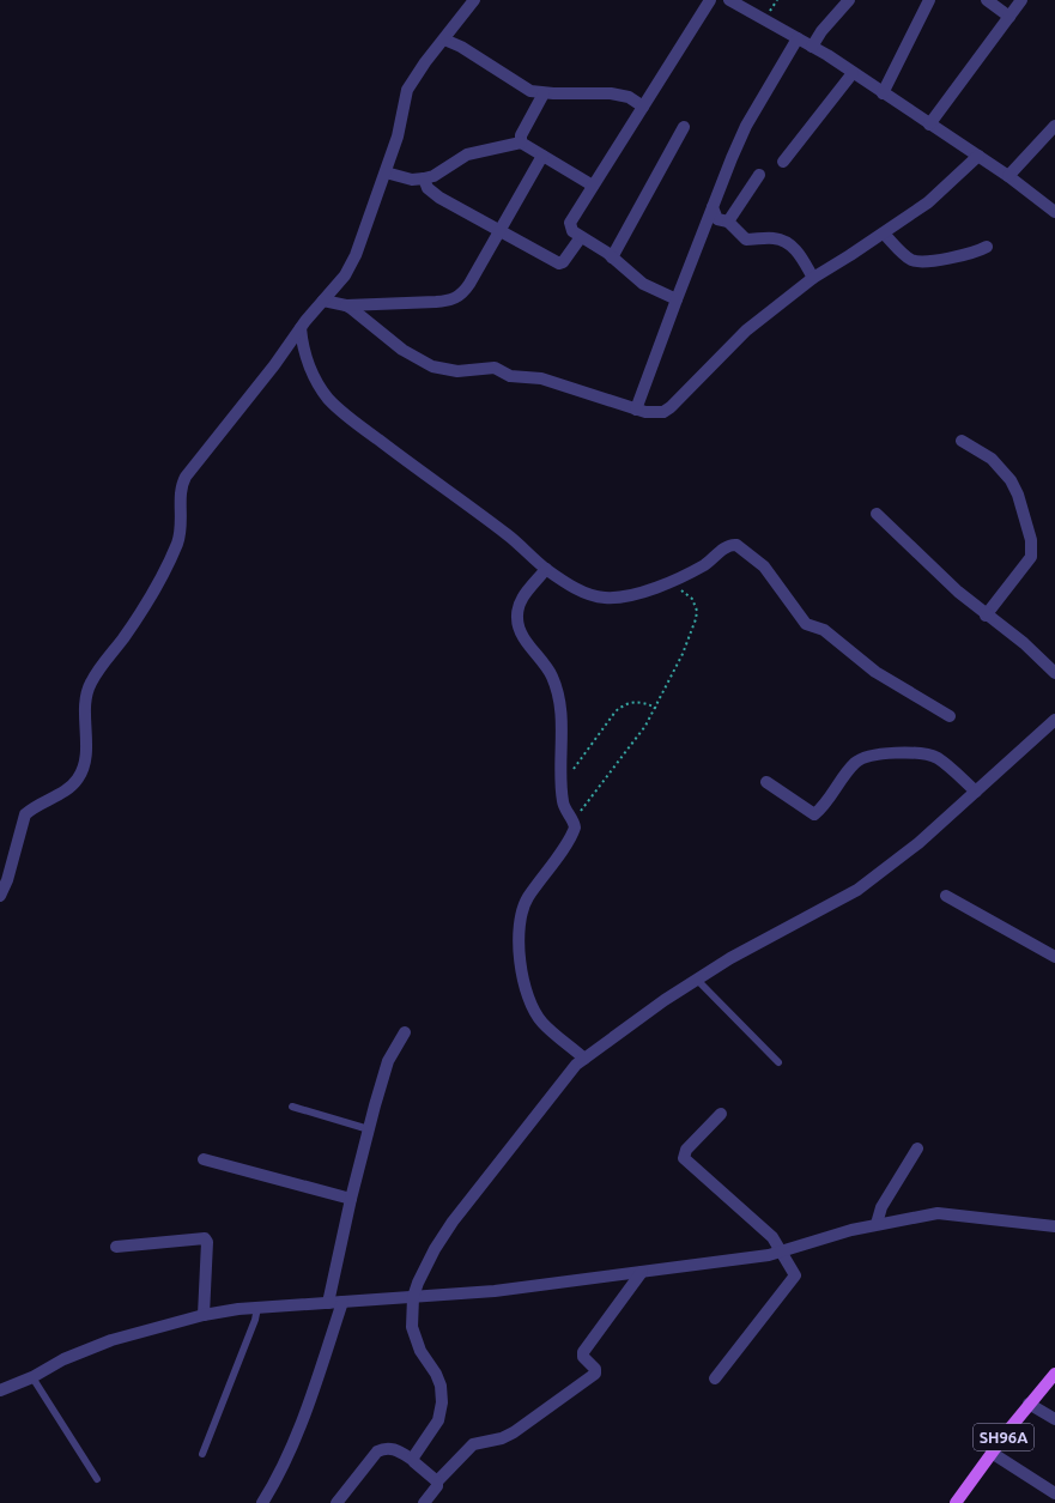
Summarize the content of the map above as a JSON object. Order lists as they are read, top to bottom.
{
  "streets": {
    "main road": ["SH96A"]
  }
}
